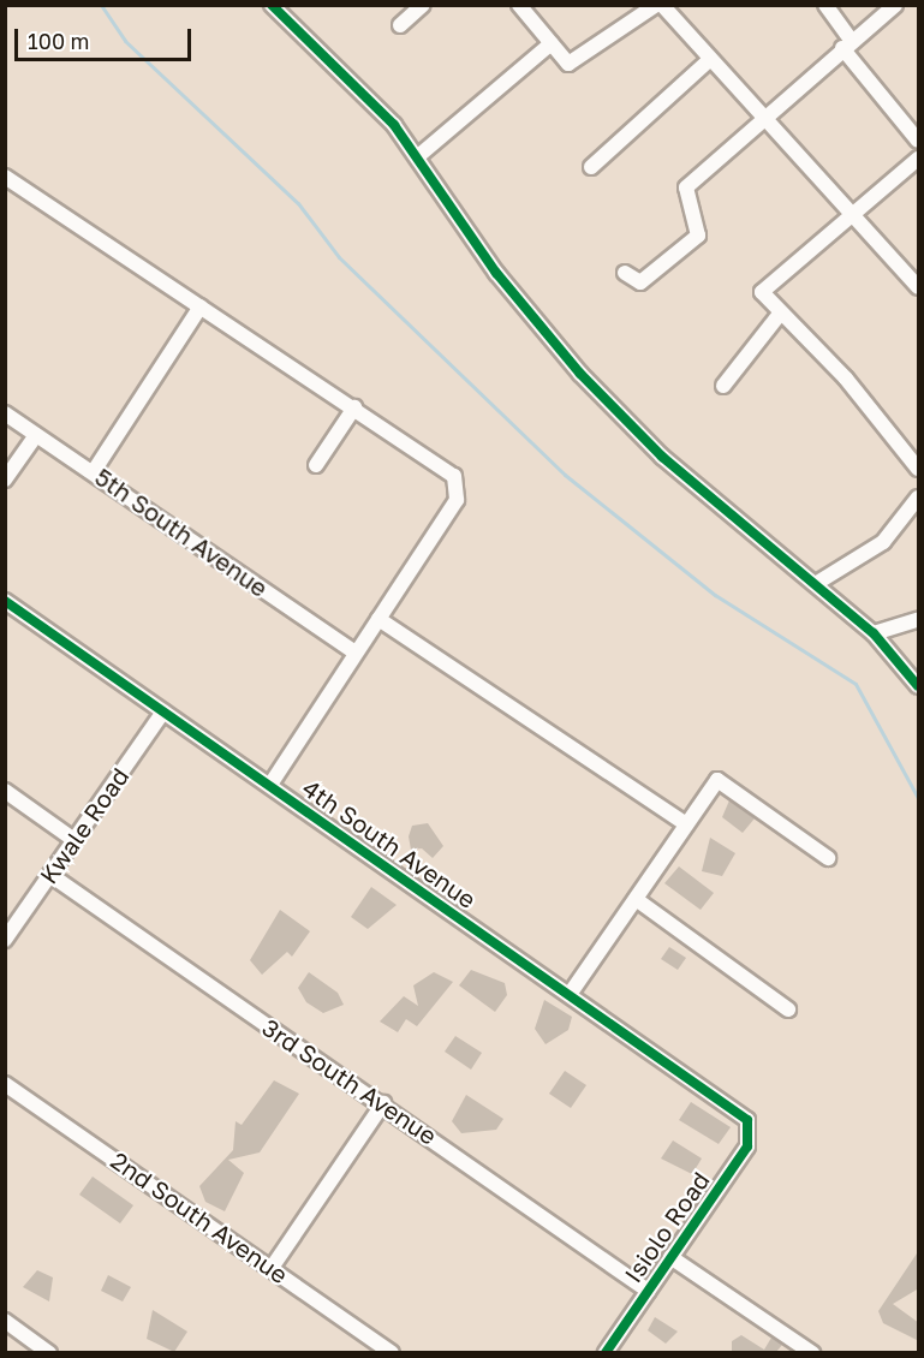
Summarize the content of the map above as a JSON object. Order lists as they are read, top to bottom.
{
  "streets": {
    "street": [
      "5th South Avenue",
      "Kwale Road",
      "4th South Avenue",
      "3rd South Avenue",
      "2nd South Avenue",
      "Isiolo Road"
    ]
  },
  "crossings": [
    ["Kwale Road", "4th South Avenue"],
    ["Kwale Road", "3rd South Avenue"],
    ["4th South Avenue", "Isiolo Road"],
    ["3rd South Avenue", "Isiolo Road"]
  ],
  "scale_bar": "100 m"
}
